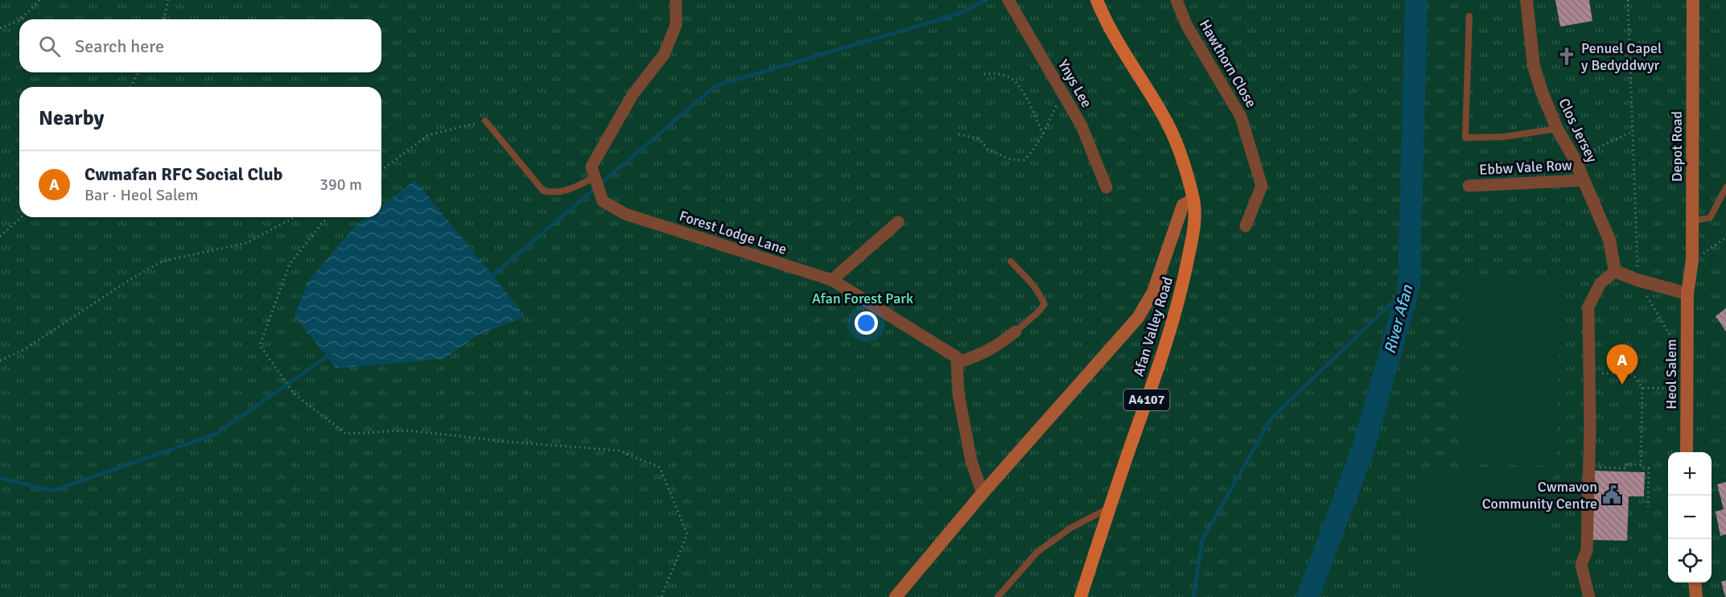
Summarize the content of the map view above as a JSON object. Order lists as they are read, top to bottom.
{
  "streets": {
    "main road": [
      "Depot Road",
      "Afan Valley Road",
      "Heol Salem",
      "A4107"
    ],
    "street": [
      "Hawthorn Close",
      "Ynys Lee",
      "Clos Jersey",
      "Ebbw Vale Row",
      "Forest Lodge Lane"
    ]
  },
  "crossings": [
    ["Clos Jersey", "Ebbw Vale Row"],
    ["Depot Road", "Heol Salem"],
    ["Afan Valley Road", "A4107"]
  ],
  "water": ["River Afan"],
  "parks": ["Afan Forest Park"],
  "places": {
    "church": ["Penuel Capel y Bedyddwyr"],
    "public building": ["Cwmavon Community Centre"]
  },
  "page": {
    "search": "Search here",
    "heading": "Nearby",
    "list": [
      {
        "mark": "A",
        "name": "Cwmafan RFC Social Club",
        "note": "Bar · Heol Salem",
        "value": "390 m"
      }
    ],
    "pins": "A",
    "map_buttons": ["+", "−"]
  }
}
